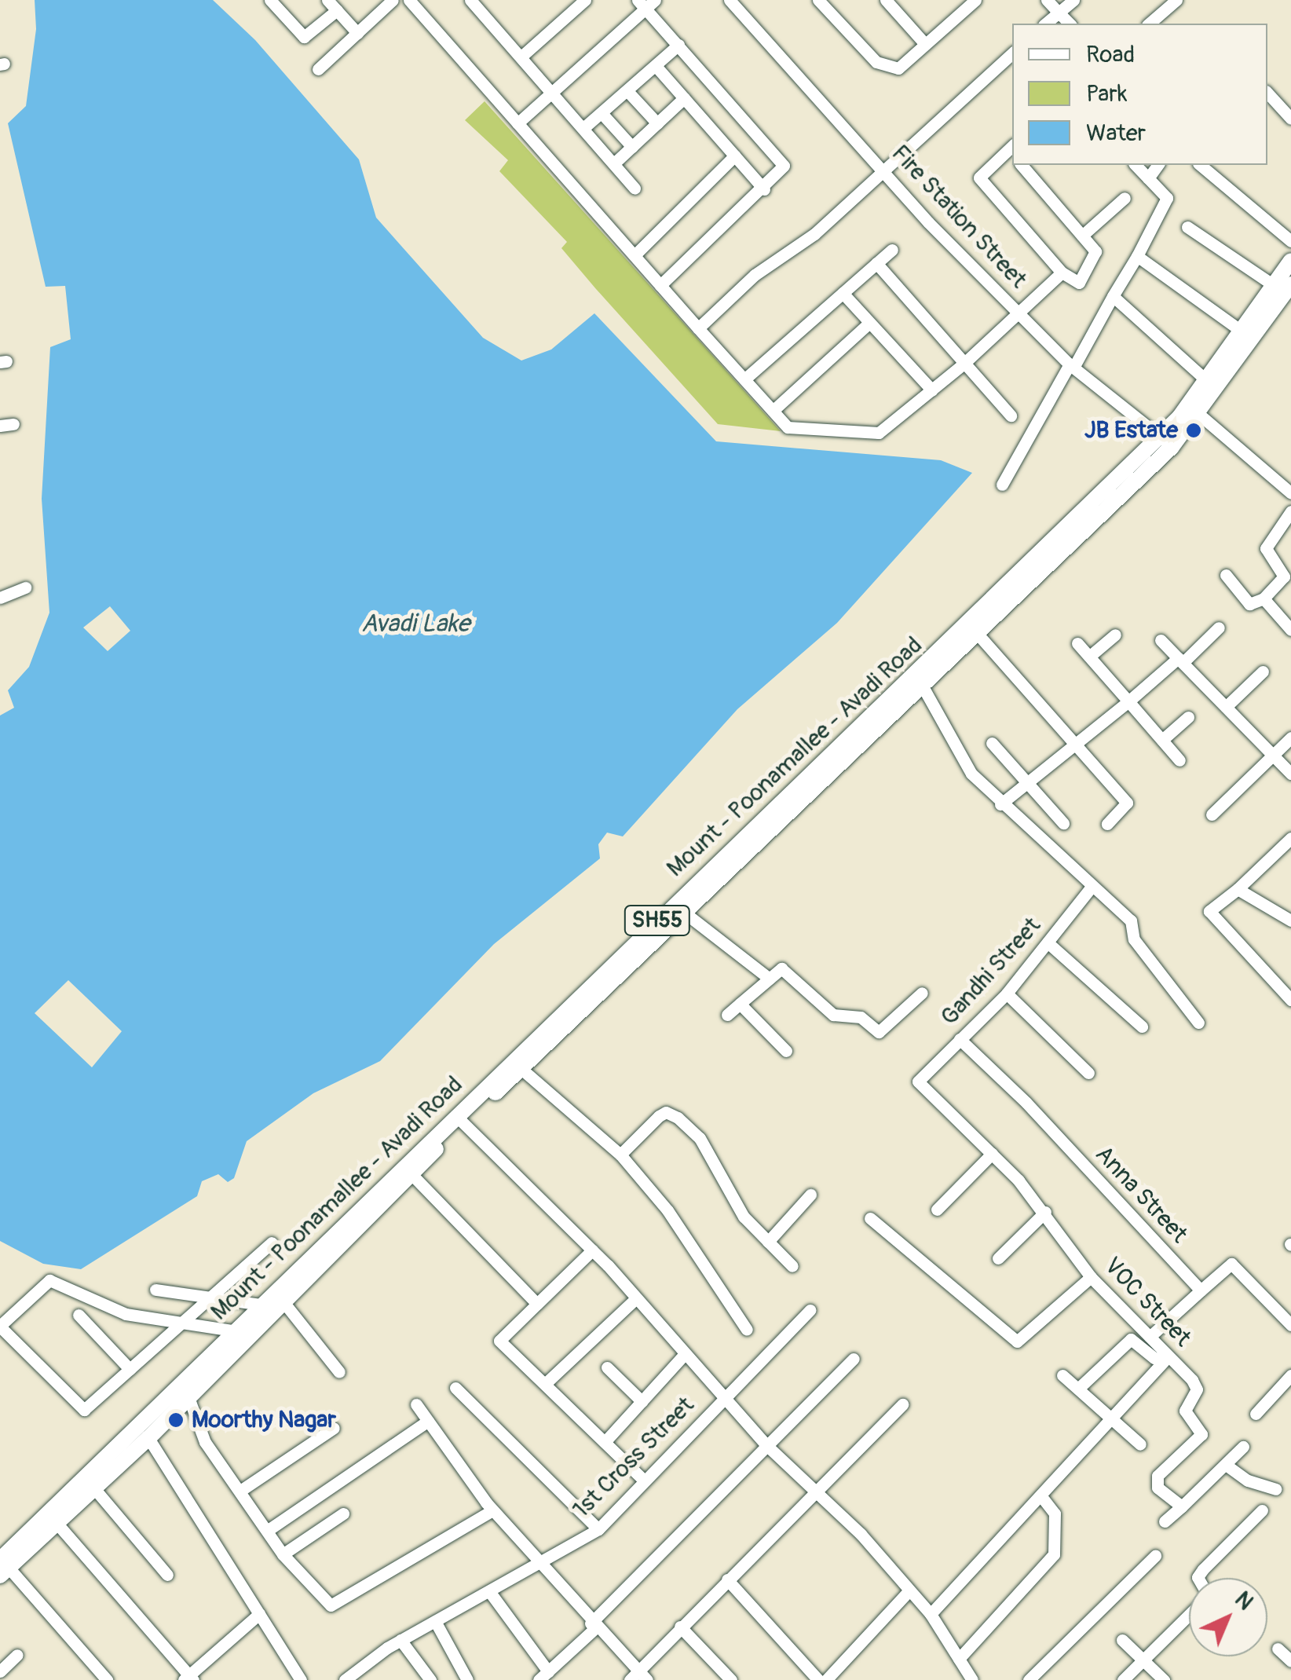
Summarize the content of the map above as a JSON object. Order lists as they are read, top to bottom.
{
  "streets": {
    "main road": ["Mount - Poonamallee - Avadi Road", "SH55"],
    "street": [
      "Fire Station Street",
      "Gandhi Street",
      "Anna Street",
      "VOC Street",
      "1st Cross Street"
    ]
  },
  "crossings": [
    ["Fire Station Street", "Mount - Poonamallee - Avadi Road"],
    ["Gandhi Street", "Anna Street"],
    ["Gandhi Street", "VOC Street"]
  ],
  "water": ["Avadi Lake"],
  "places": ["JB Estate", "Moorthy Nagar"],
  "legend": ["Road", "Park", "Water"],
  "north": "top right"
}
